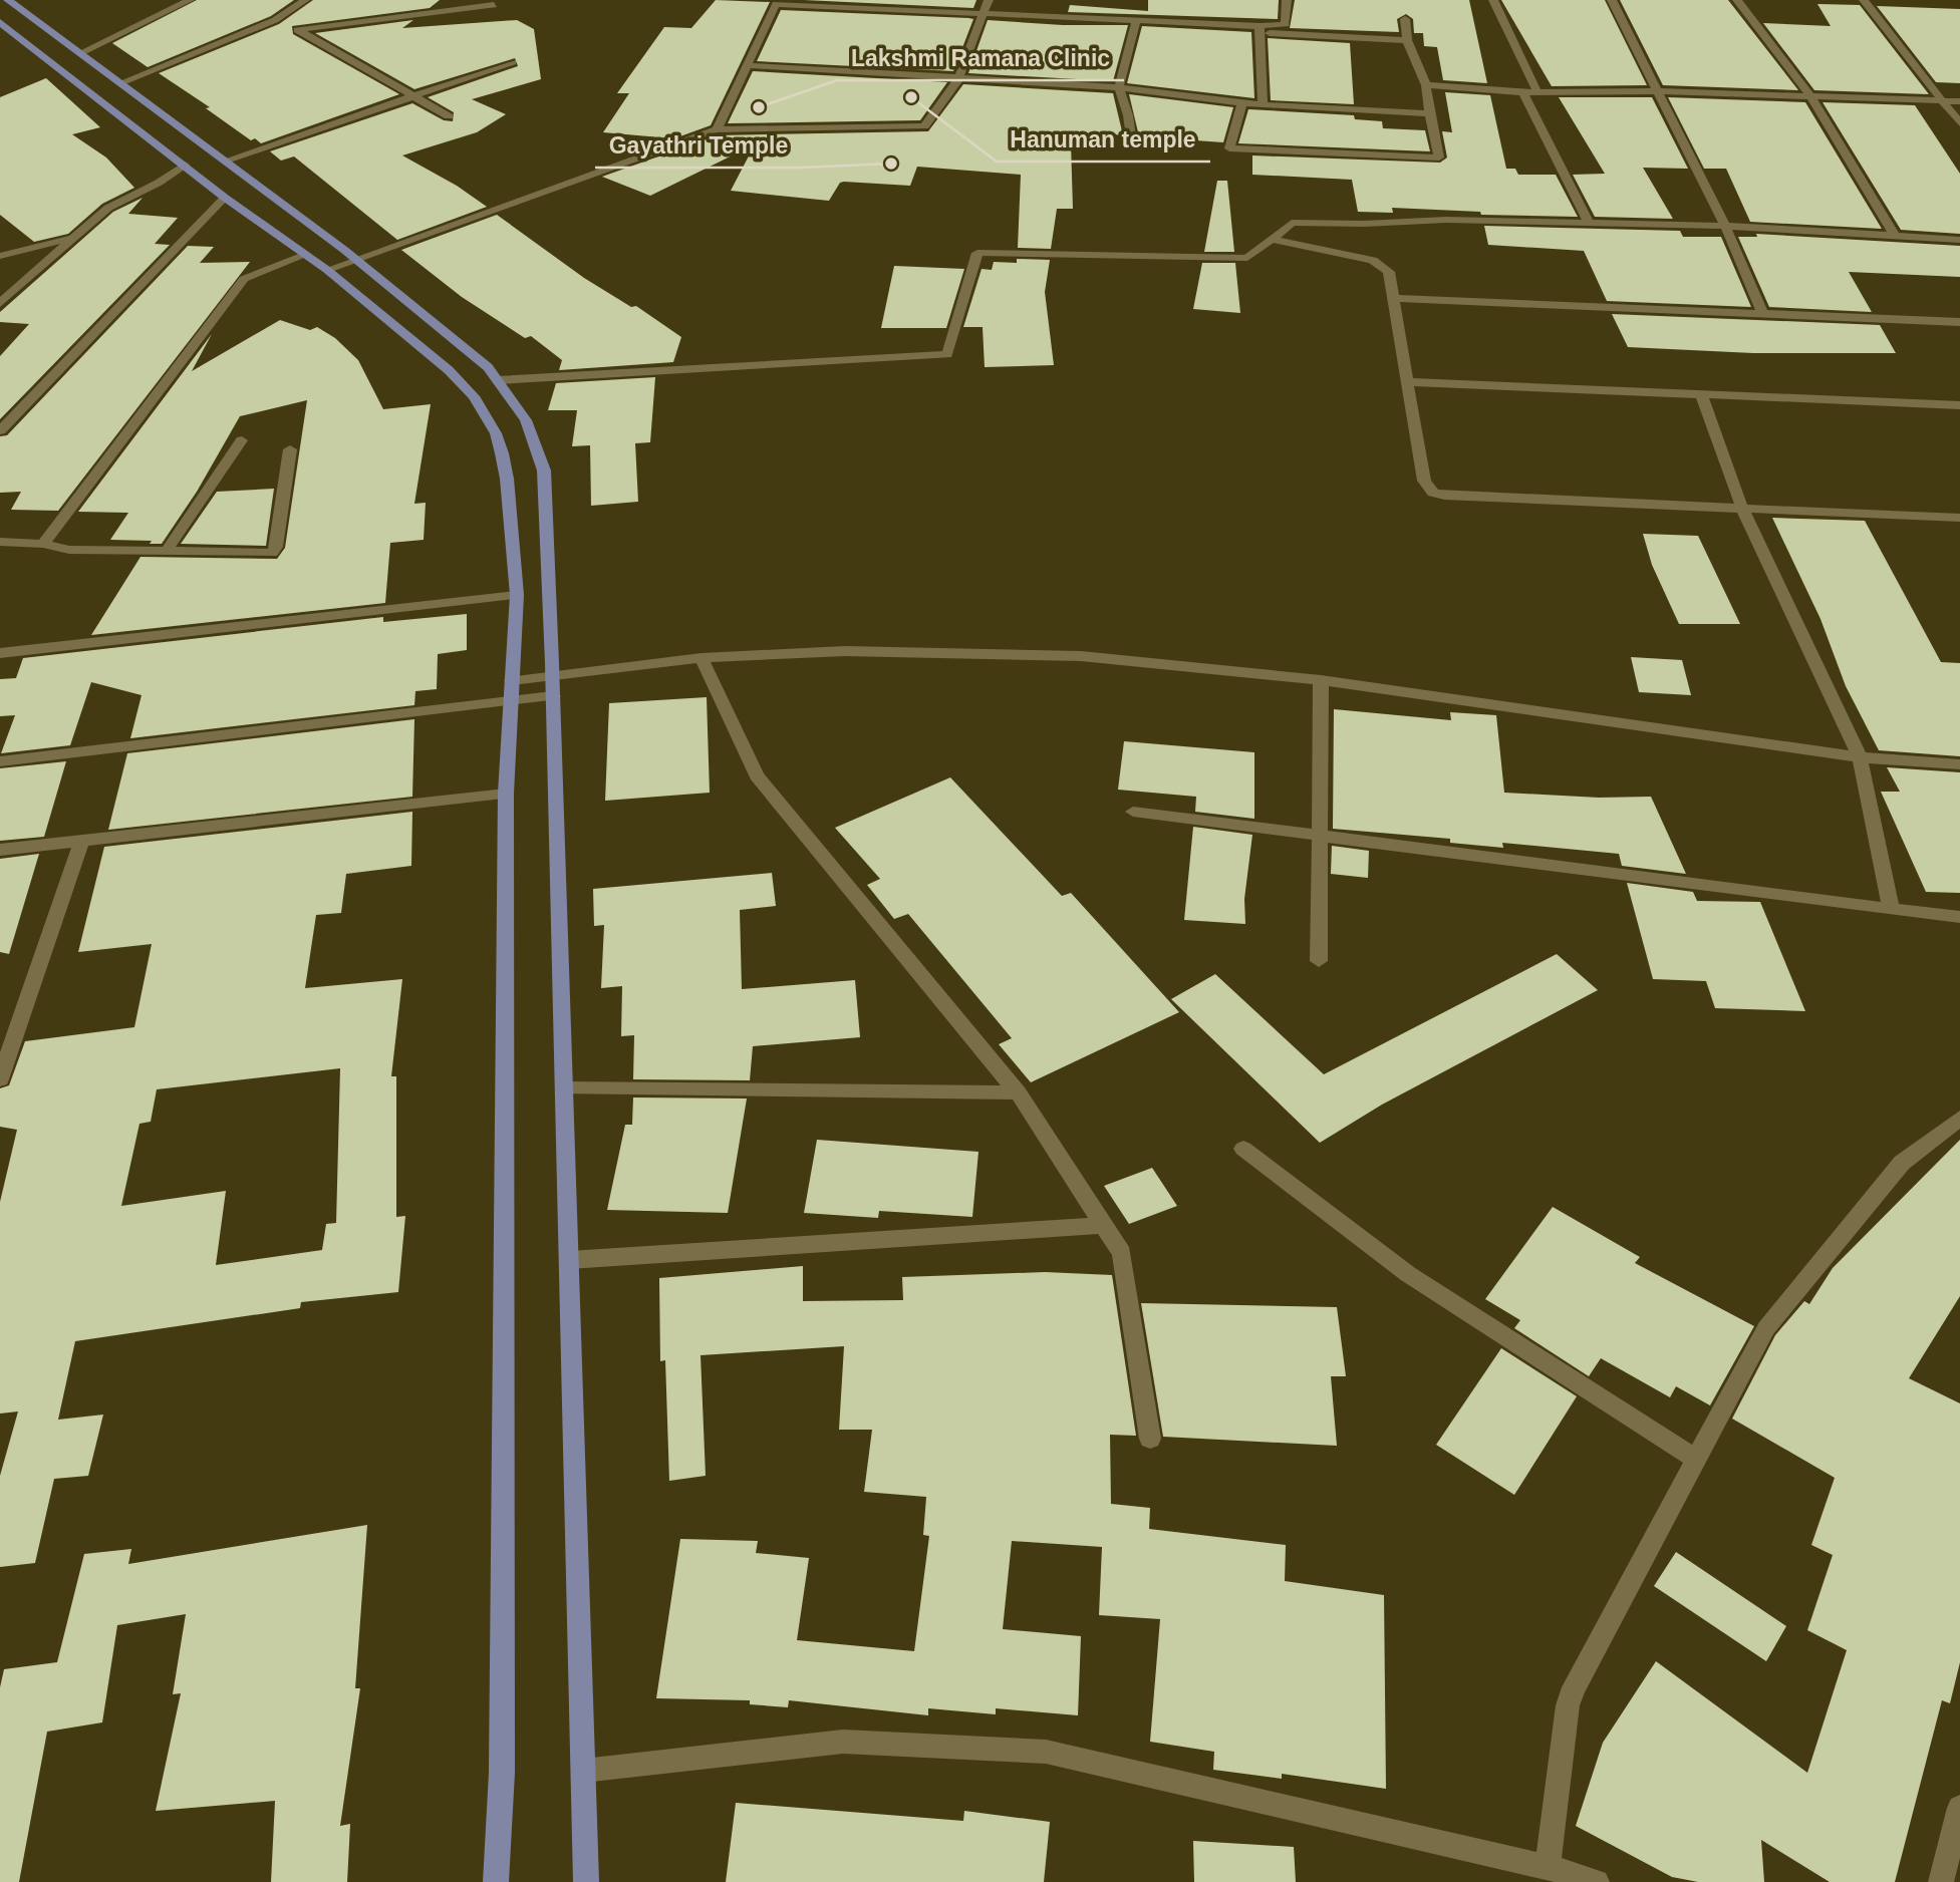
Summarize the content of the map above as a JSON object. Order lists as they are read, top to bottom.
{
  "places": ["Hanuman temple", "Lakshmi Ramana Clinic", "Gayathri Temple"]
}
